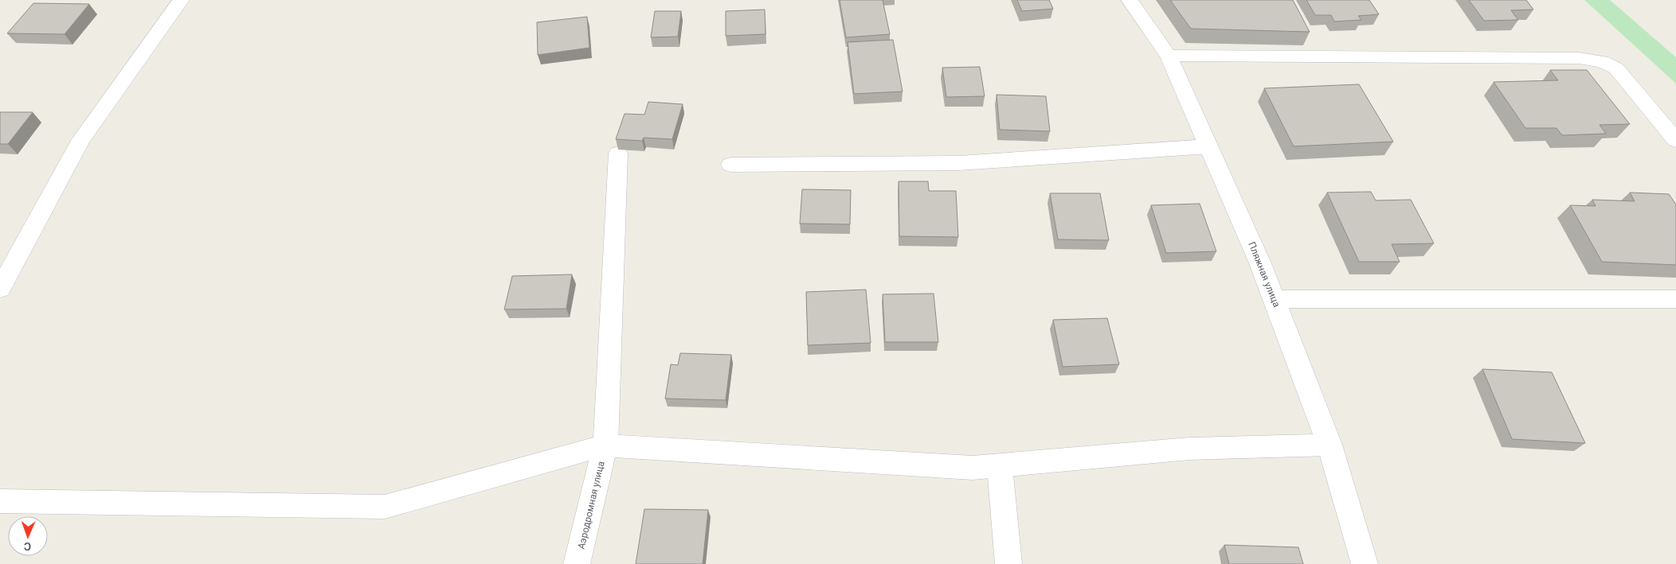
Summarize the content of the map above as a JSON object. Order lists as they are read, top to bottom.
{
  "streets": {
    "street": ["Пляжная улица", "Аэродромная улица"]
  },
  "north": "bottom"
}
